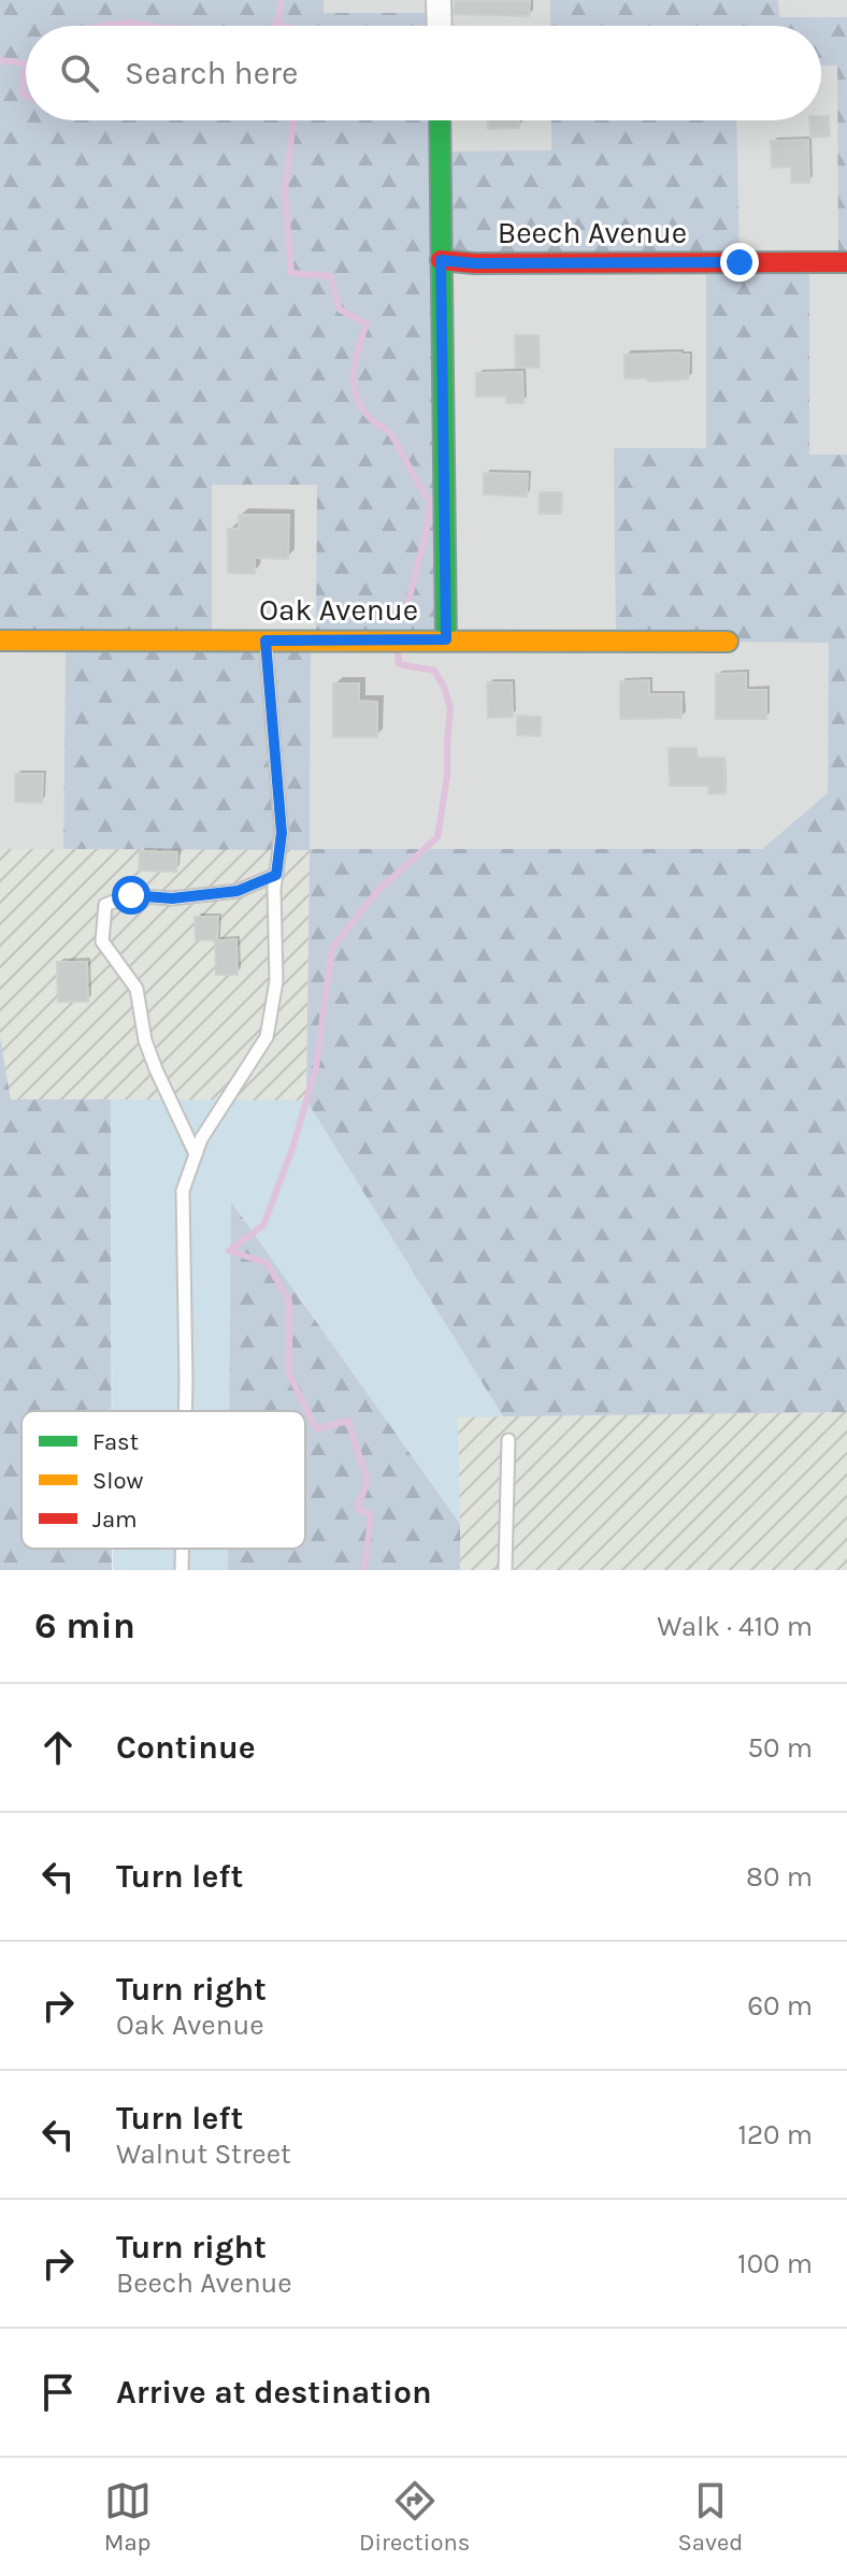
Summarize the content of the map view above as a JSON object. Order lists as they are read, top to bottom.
{
  "streets": {
    "street": ["Beech Avenue", "Oak Avenue"]
  },
  "legend": ["Fast", "Slow", "Jam"],
  "page": {
    "search": "Search here",
    "heading": ["6 min", "Walk · 410 m"],
    "list": [
      ["Continue", "50 m"],
      ["Turn left", "80 m"],
      ["Turn right", "Oak Avenue", "60 m"],
      ["Turn left", "Walnut Street", "120 m"],
      ["Turn right", "Beech Avenue", "100 m"],
      "Arrive at destination"
    ],
    "nav": ["Map", "Directions", "Saved"]
  }
}
